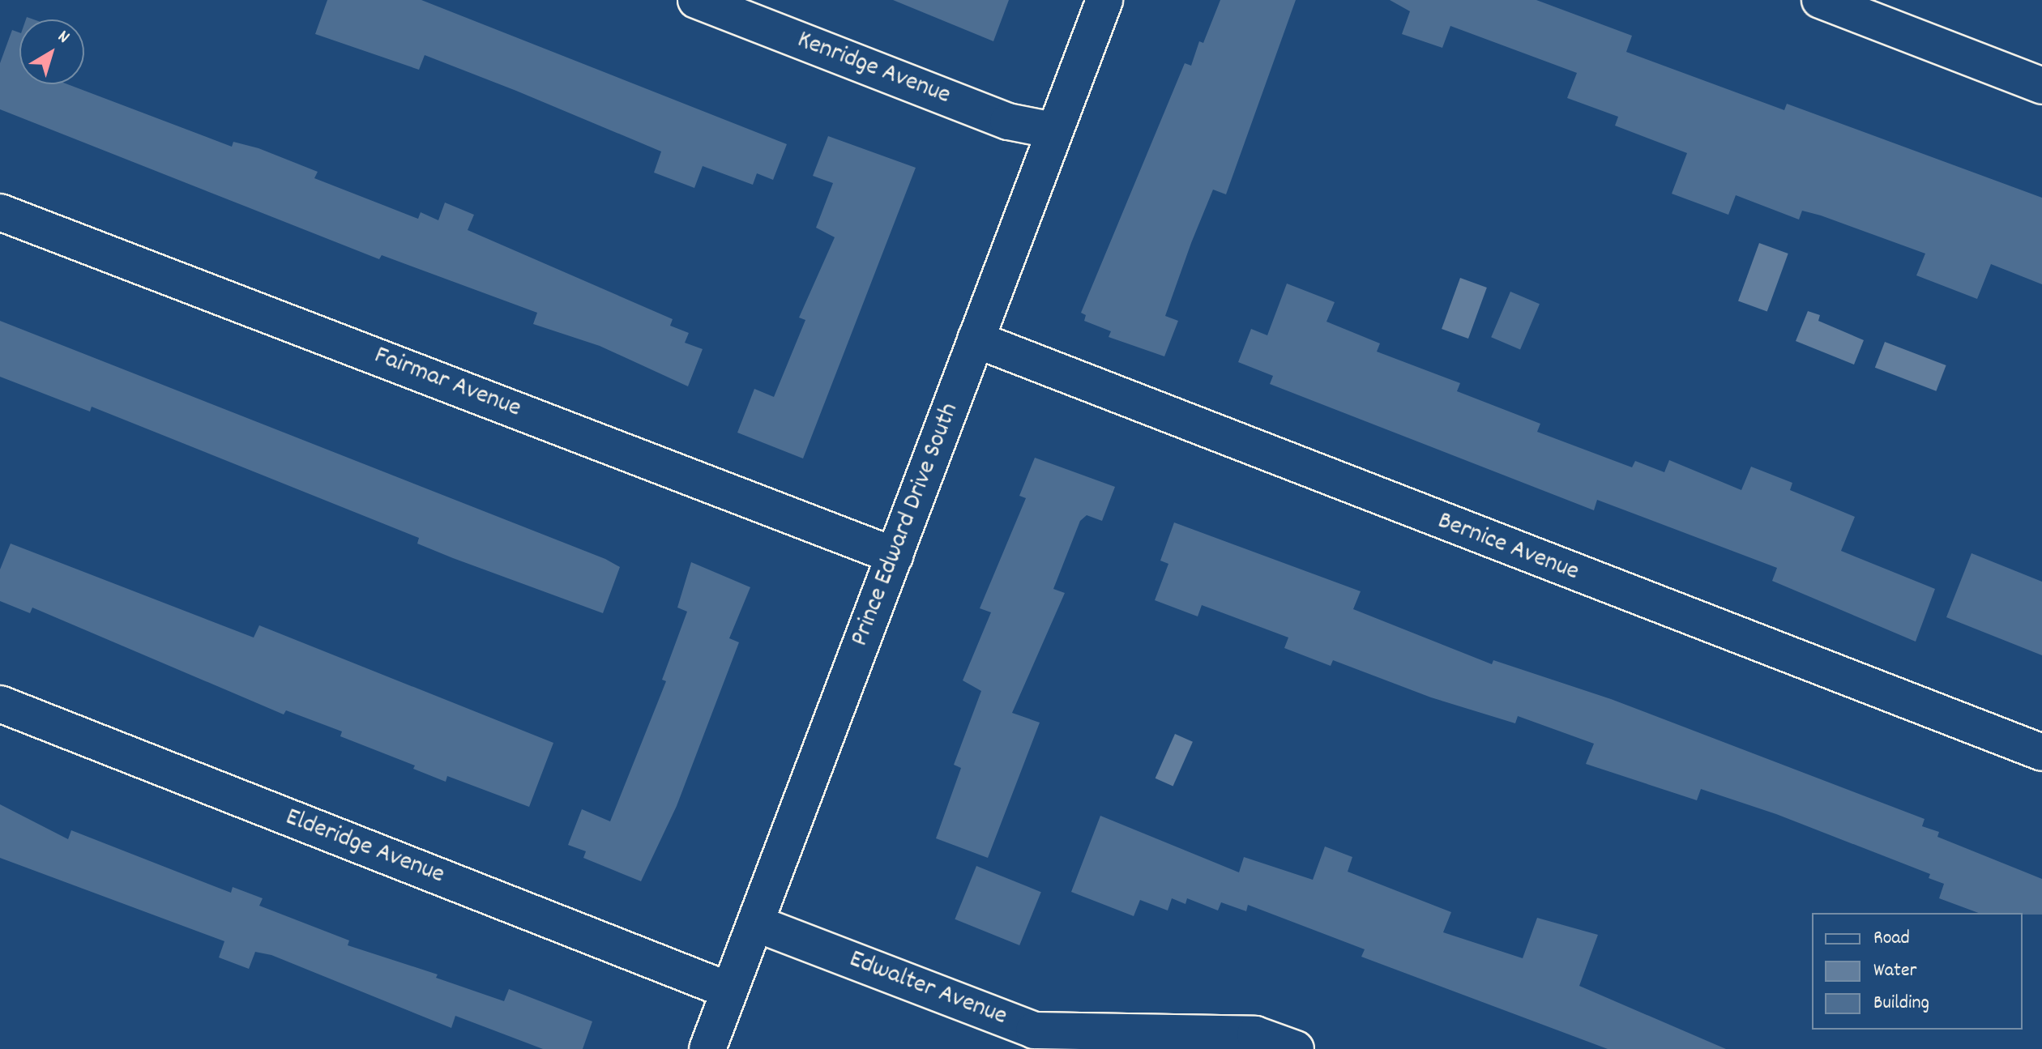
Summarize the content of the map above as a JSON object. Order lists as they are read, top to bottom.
{
  "streets": {
    "street": [
      "Kenridge Avenue",
      "Fairmar Avenue",
      "Prince Edward Drive South",
      "Bernice Avenue",
      "Elderidge Avenue",
      "Edwalter Avenue"
    ]
  },
  "crossings": [
    ["Kenridge Avenue", "Prince Edward Drive South"],
    ["Fairmar Avenue", "Prince Edward Drive South"],
    ["Prince Edward Drive South", "Bernice Avenue"],
    ["Prince Edward Drive South", "Elderidge Avenue"],
    ["Prince Edward Drive South", "Edwalter Avenue"]
  ],
  "legend": ["Road", "Water", "Building"],
  "north": "top right"
}
